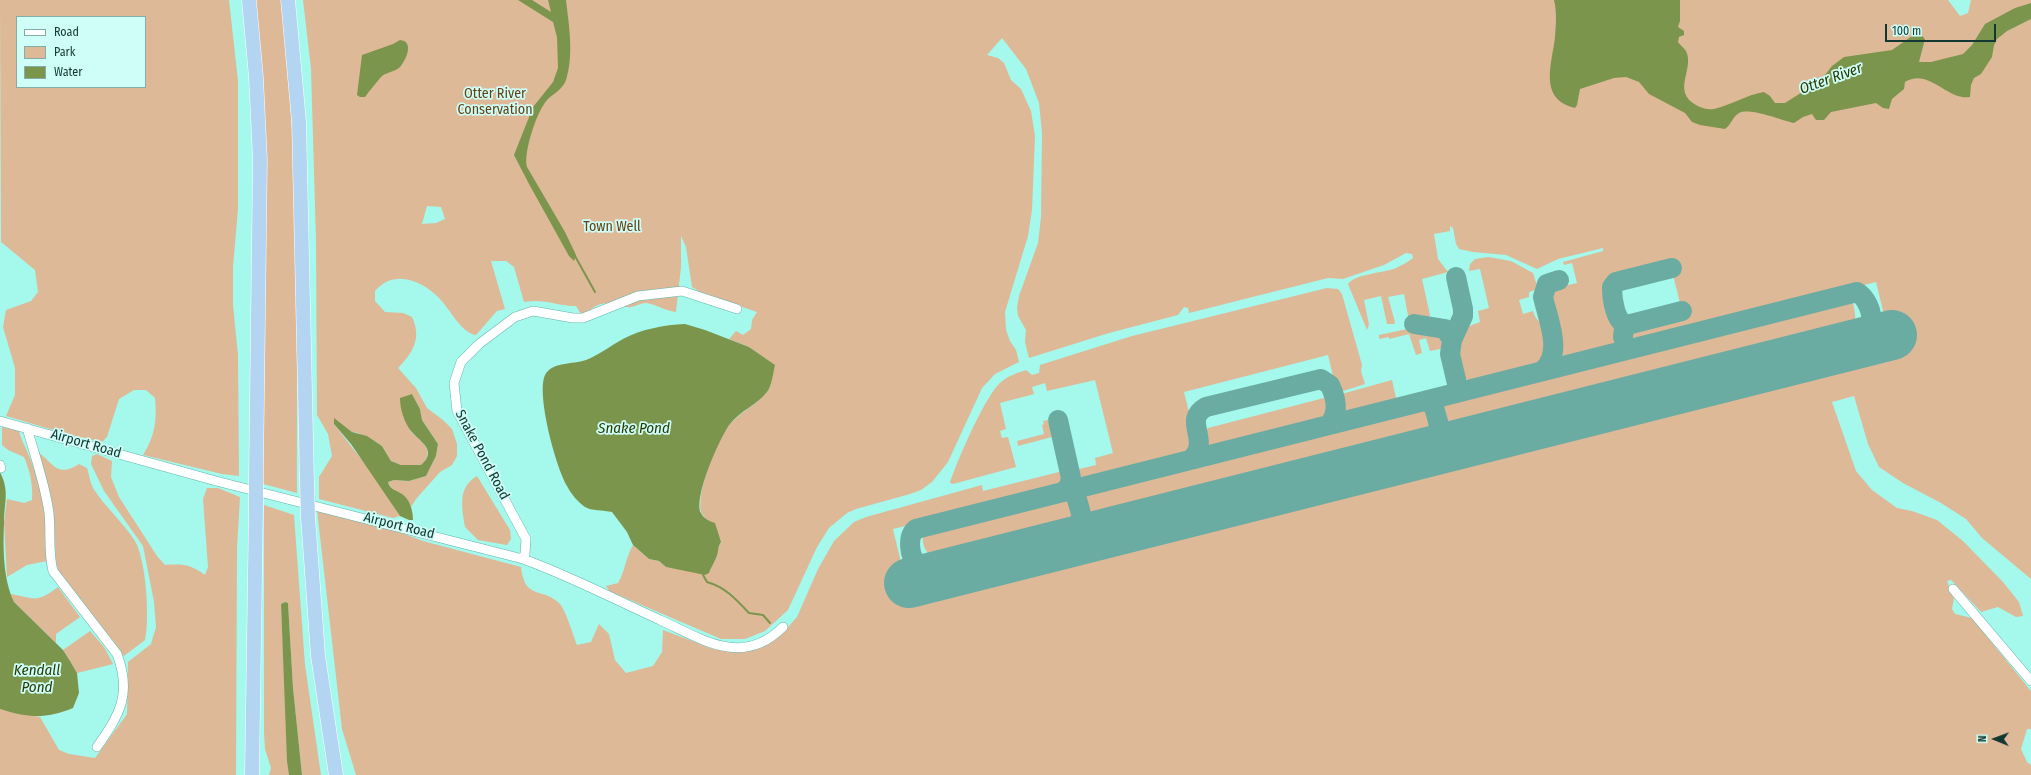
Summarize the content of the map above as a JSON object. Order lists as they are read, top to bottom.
{
  "streets": {
    "street": ["Airport Road", "Snake Pond Road"]
  },
  "crossings": [
    ["Airport Road", "Snake Pond Road"]
  ],
  "water": ["Otter River", "Snake Pond", "Kendall Pond"],
  "parks": ["Otter River Conservation", "Town Well"],
  "legend": ["Road", "Park", "Water"],
  "scale_bar": "100 m",
  "north": "left"
}
